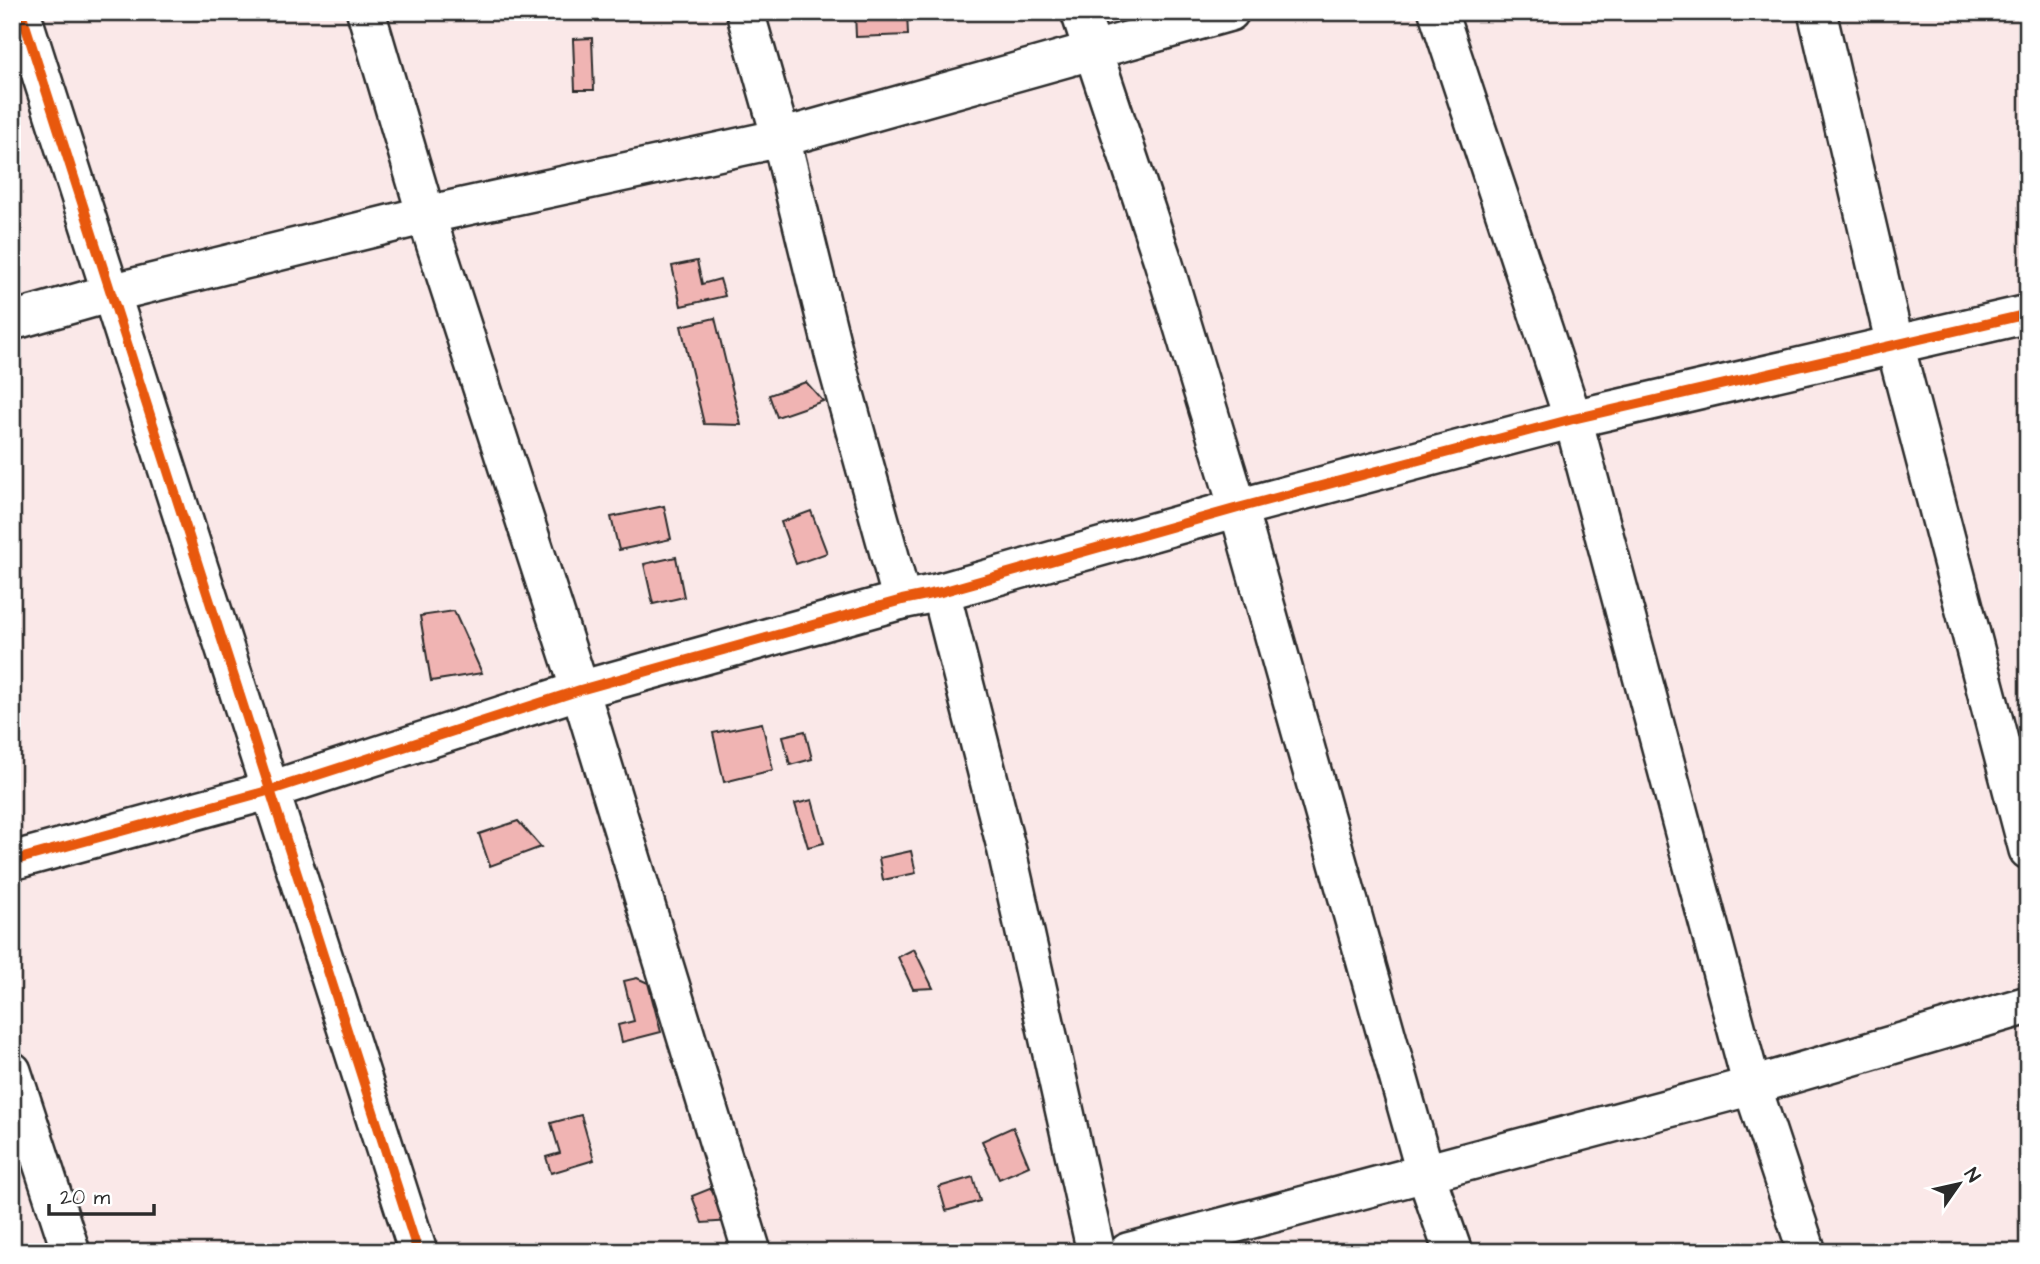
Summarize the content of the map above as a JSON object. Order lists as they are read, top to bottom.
{
  "scale_bar": "20 m",
  "north": "top right"
}
